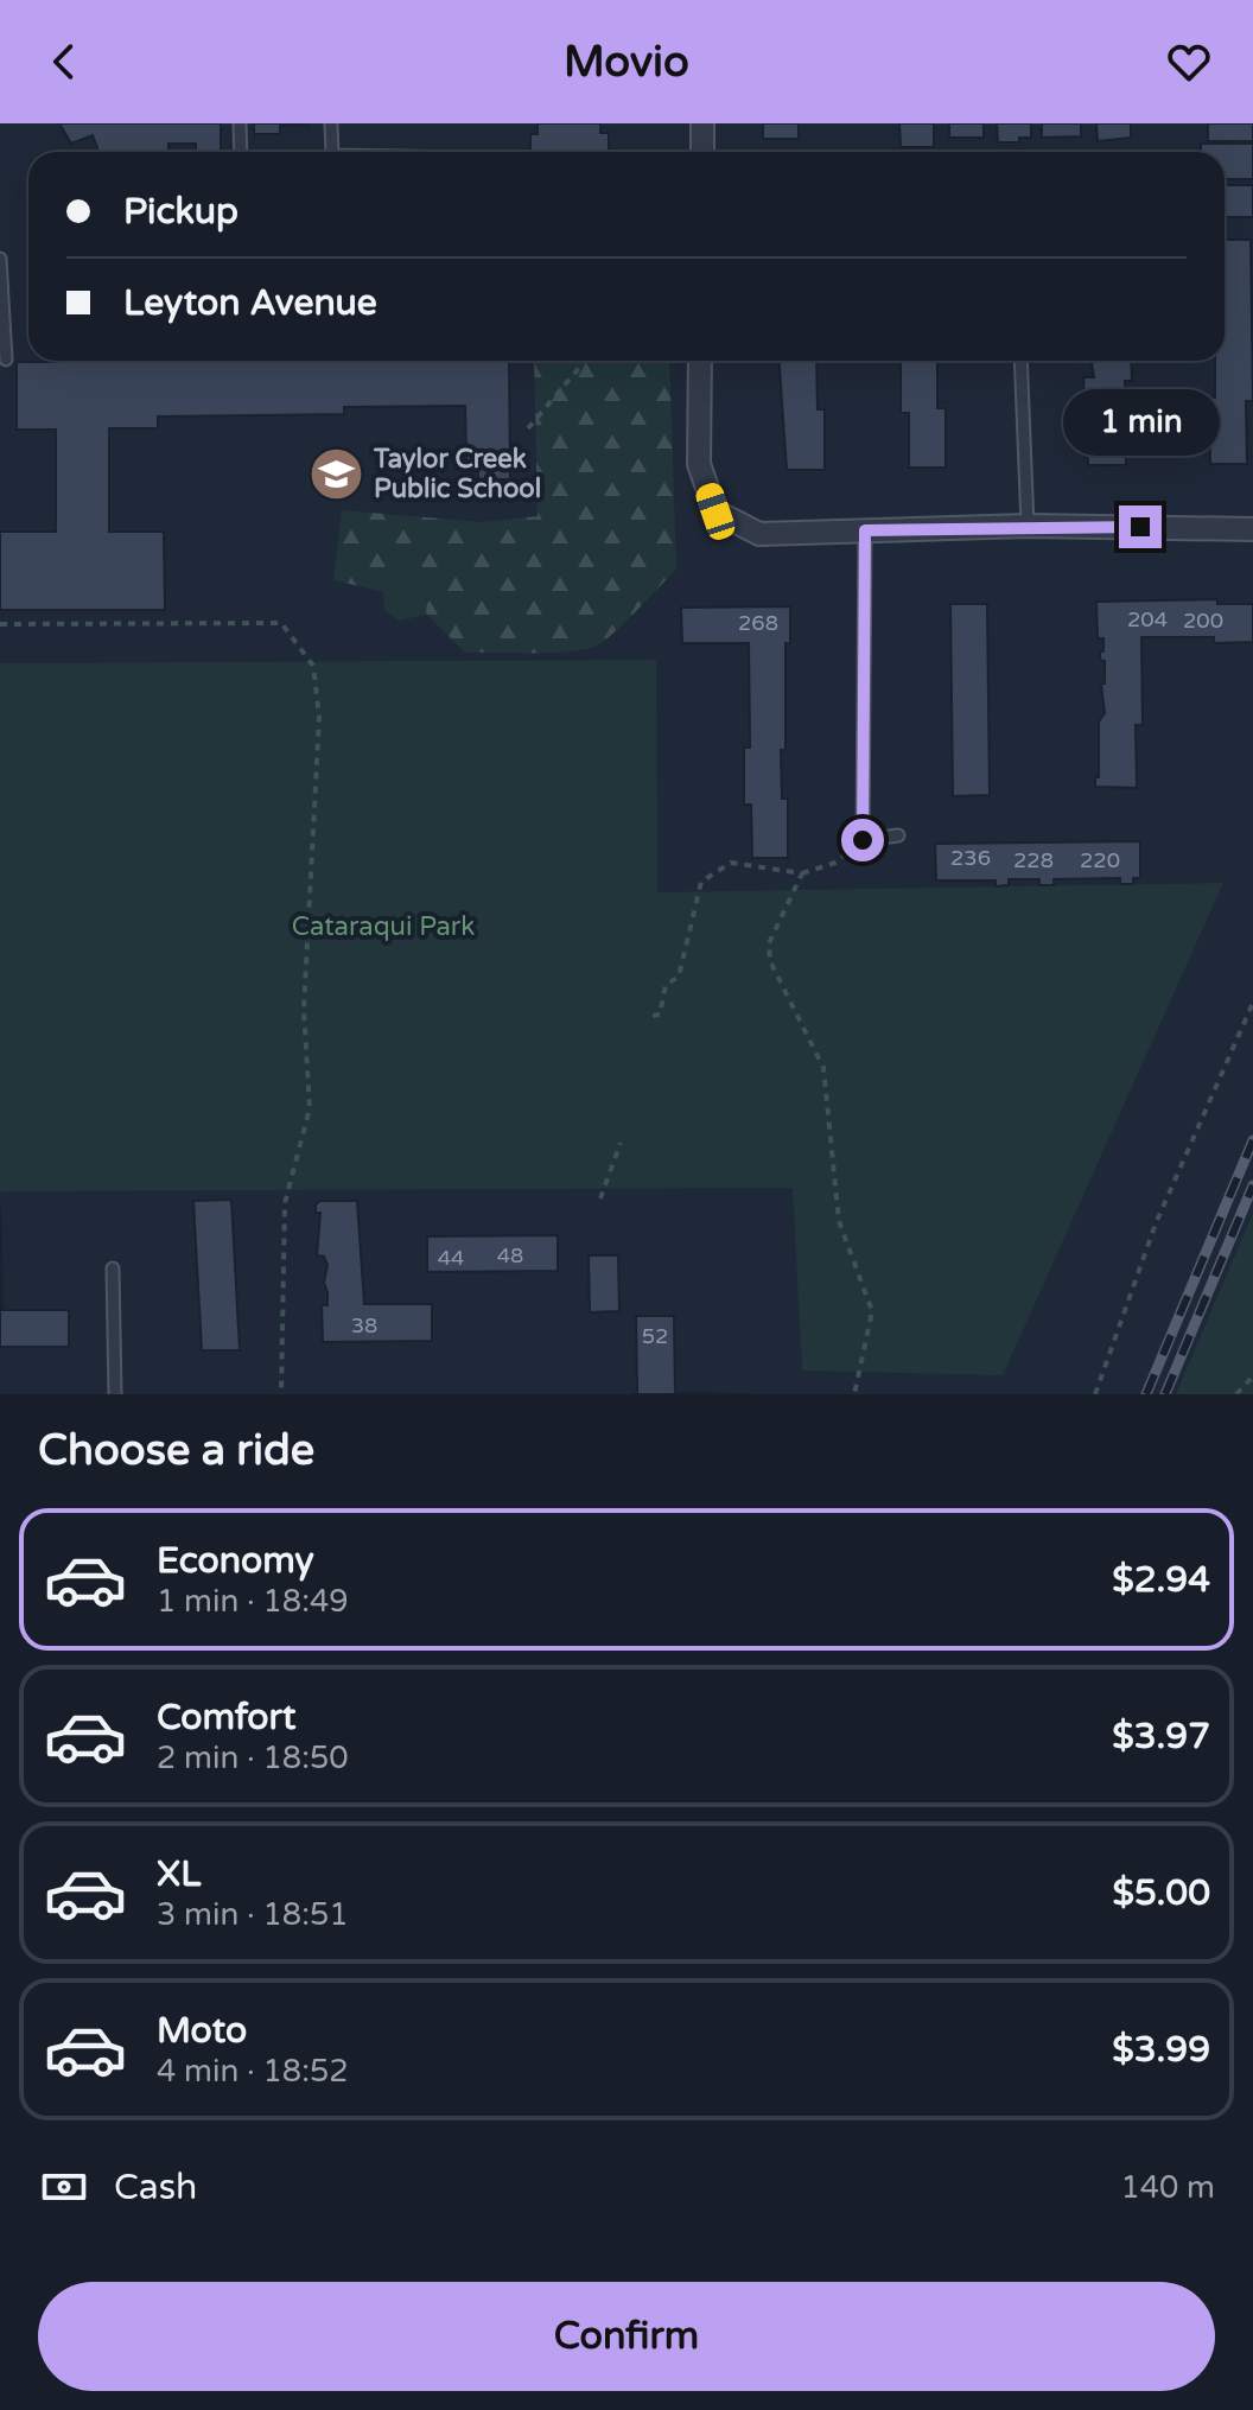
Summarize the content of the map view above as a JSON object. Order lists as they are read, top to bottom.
{
  "parks": ["Cataraqui Park"],
  "places": {
    "school or university": ["Taylor Creek Public School"]
  },
  "house_numbers": [
    "204",
    "200",
    "268",
    "236",
    "228",
    "220",
    "48",
    "44",
    "38",
    "52"
  ],
  "page": {
    "header": "Movio",
    "banner": ["Pickup", "Leyton Avenue"],
    "bubble": "1 min",
    "heading": "Choose a ride",
    "list": [
      {
        "name": "Economy",
        "note": "1 min · 18:49",
        "value": "$2.94"
      },
      {
        "name": "Comfort",
        "note": "2 min · 18:50",
        "value": "$3.97"
      },
      {
        "name": "XL",
        "note": "3 min · 18:51",
        "value": "$5.00"
      },
      {
        "name": "Moto",
        "note": "4 min · 18:52",
        "value": "$3.99"
      }
    ],
    "pay": ["Cash", "140 m"],
    "buttons": "Confirm"
  }
}
